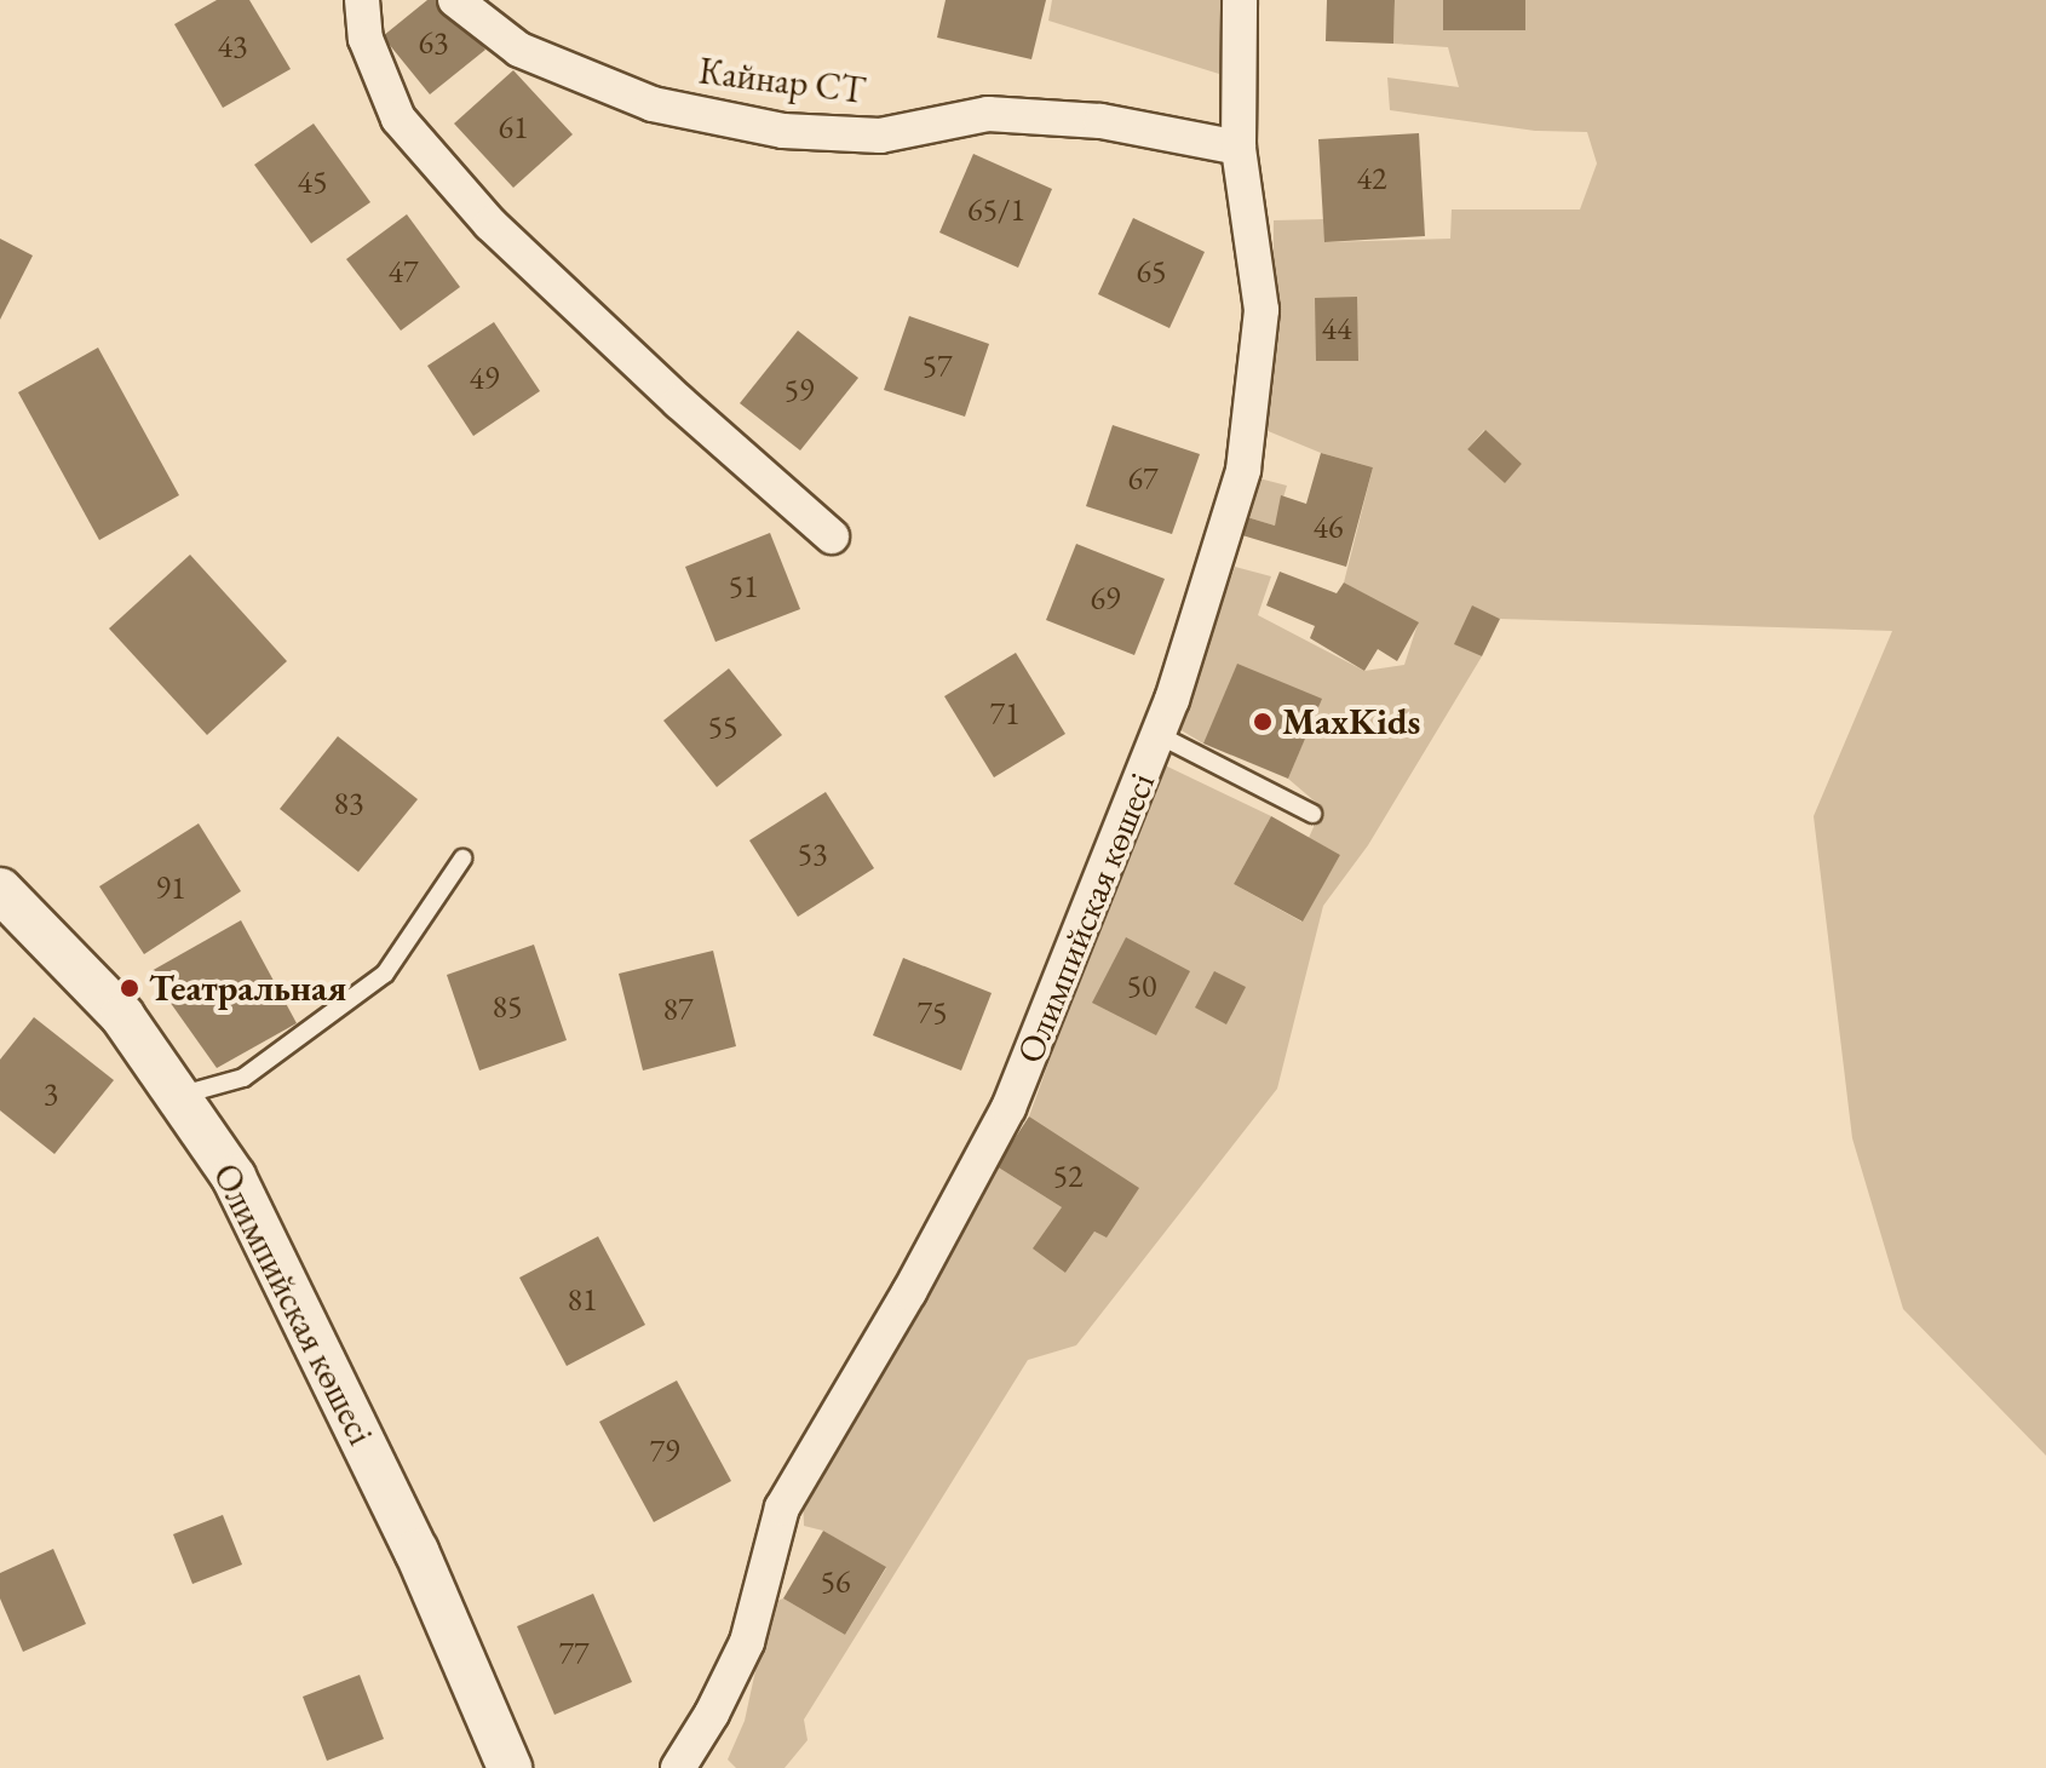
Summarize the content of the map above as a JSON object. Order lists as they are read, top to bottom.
{
  "streets": {
    "street": ["Кайнар СТ", "Олимпийская көшесі"]
  },
  "crossings": [
    ["Кайнар СТ", "Олимпийская көшесі"]
  ],
  "places": ["MaxKids", "Театральная"],
  "house_numbers": [
    "63",
    "43",
    "61",
    "42",
    "45",
    "65/1",
    "47",
    "65",
    "44",
    "57",
    "49",
    "59",
    "67",
    "46",
    "51",
    "69",
    "71",
    "55",
    "83",
    "53",
    "91",
    "50",
    "85",
    "87",
    "75",
    "3",
    "52",
    "81",
    "79",
    "56",
    "77"
  ]
}
